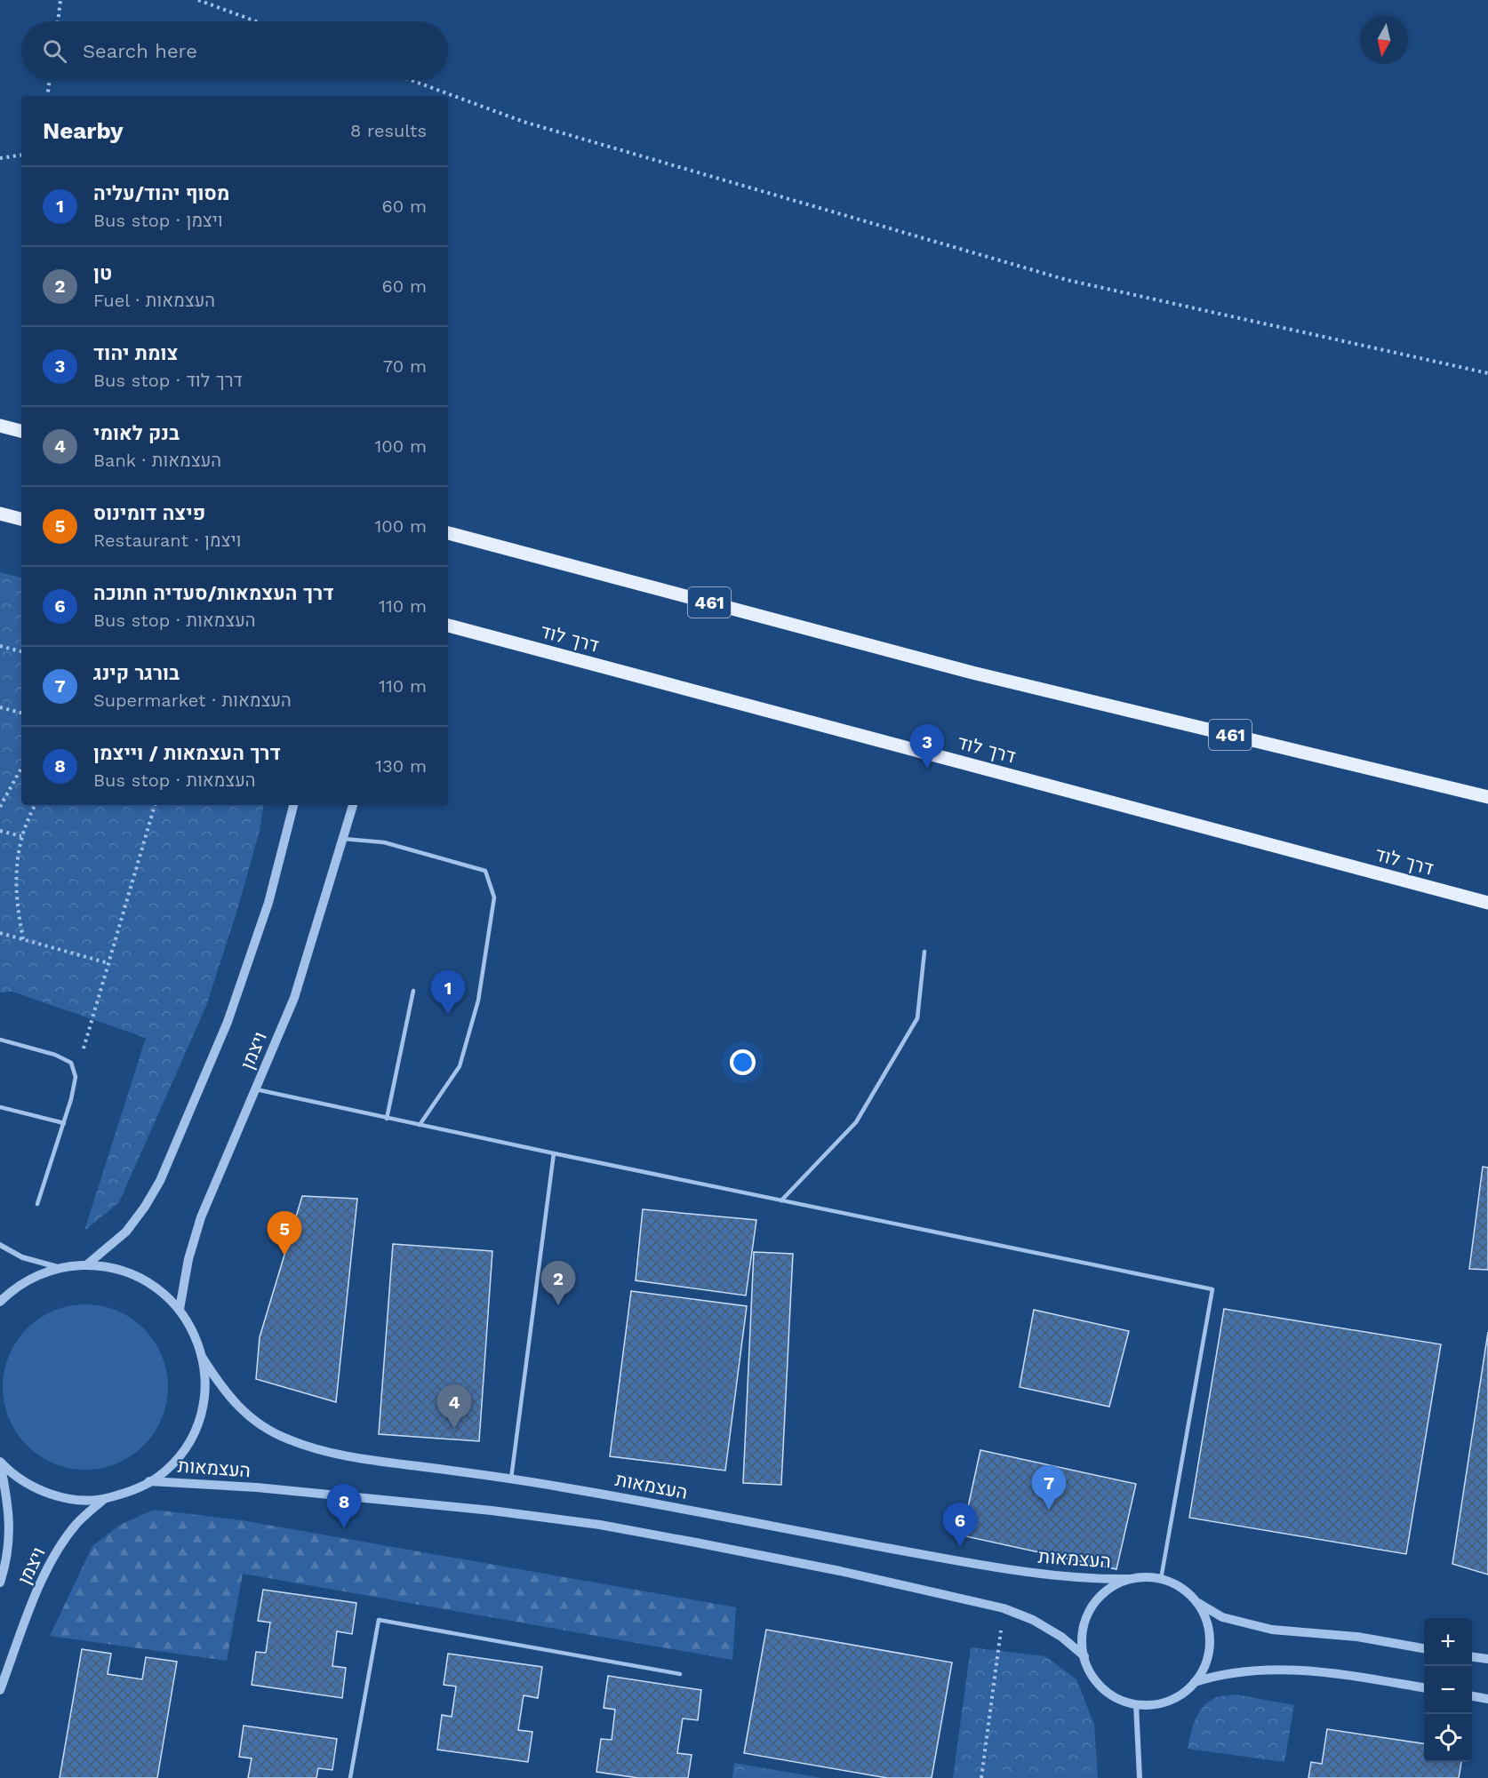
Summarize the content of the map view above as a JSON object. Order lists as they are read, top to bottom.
{
  "streets": {
    "main road": ["461", "דרך לוד"],
    "street": ["ויצמן", "העצמאות"]
  },
  "north": "bottom",
  "page": {
    "search": "Search here",
    "heading": ["Nearby", "8 results"],
    "list": [
      {
        "mark": "1",
        "name": "מסוף יהוד/עליה",
        "note": "Bus stop · ויצמן",
        "value": "60 m"
      },
      {
        "mark": "2",
        "name": "טן",
        "note": "Fuel · העצמאות",
        "value": "60 m"
      },
      {
        "mark": "3",
        "name": "צומת יהוד",
        "note": "Bus stop · דרך לוד",
        "value": "70 m"
      },
      {
        "mark": "4",
        "name": "בנק לאומי",
        "note": "Bank · העצמאות",
        "value": "100 m"
      },
      {
        "mark": "5",
        "name": "פיצה דומינוס",
        "note": "Restaurant · ויצמן",
        "value": "100 m"
      },
      {
        "mark": "6",
        "name": "דרך העצמאות/סעדיה חתוכה",
        "note": "Bus stop · העצמאות",
        "value": "110 m"
      },
      {
        "mark": "7",
        "name": "בורגר קינג",
        "note": "Supermarket · העצמאות",
        "value": "110 m"
      },
      {
        "mark": "8",
        "name": "דרך העצמאות / וייצמן",
        "note": "Bus stop · העצמאות",
        "value": "130 m"
      }
    ],
    "pins": [
      "3",
      "1",
      "5",
      "2",
      "4",
      "7",
      "8",
      "6"
    ],
    "map_buttons": ["+", "−"]
  }
}
